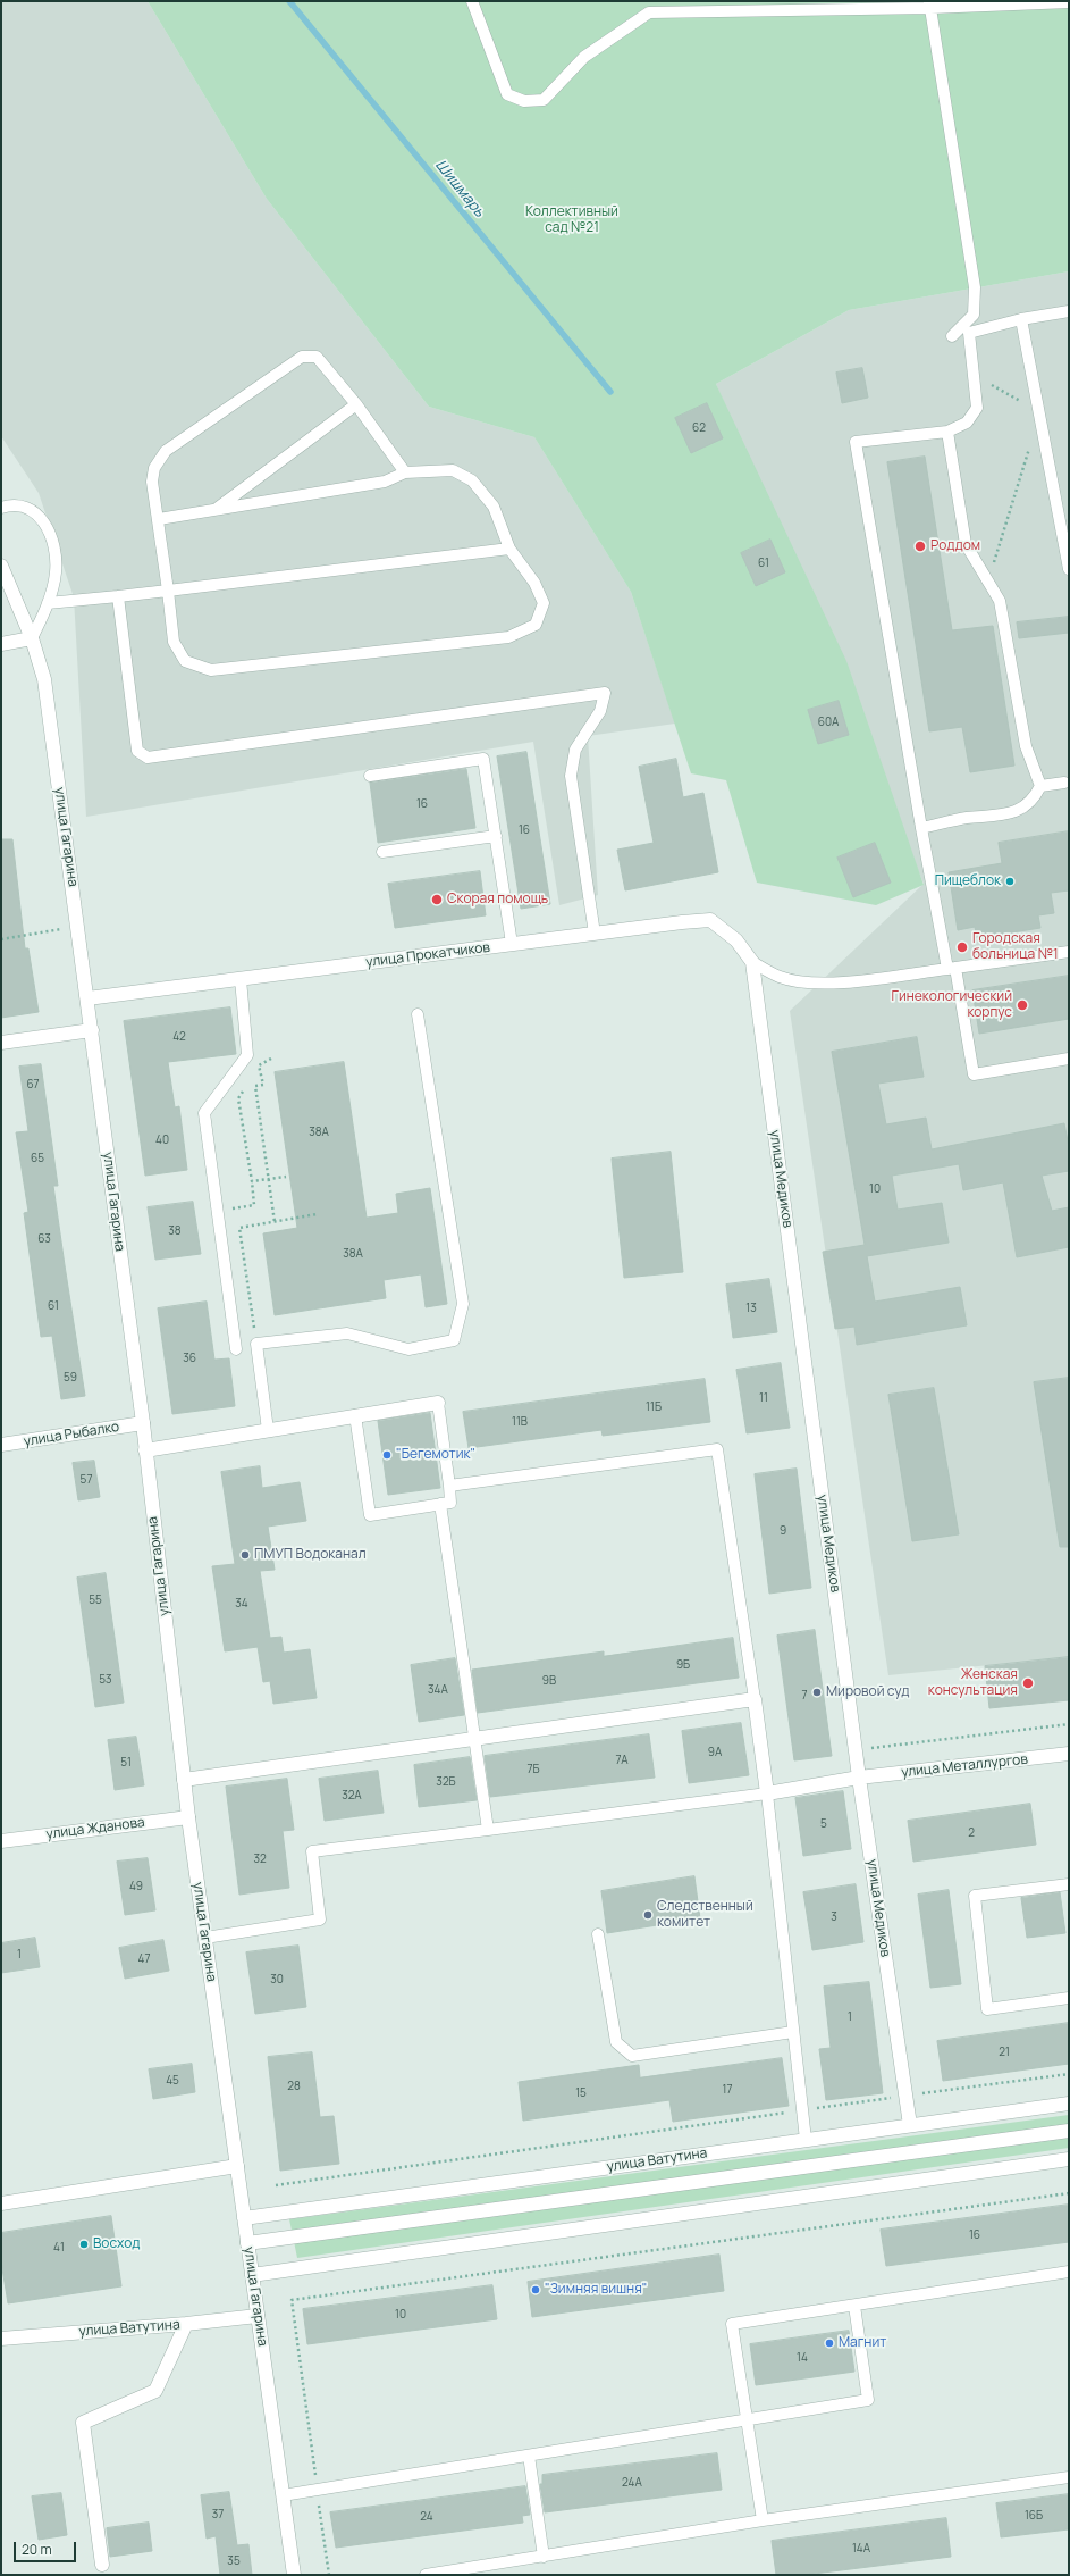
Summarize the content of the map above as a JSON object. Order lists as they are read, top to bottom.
{
  "streets": {
    "street": [
      "улица Гагарина",
      "улица Прокатчиков",
      "улица Медиков",
      "улица Рыбалко",
      "улица Металлургов",
      "улица Жданова",
      "улица Ватутина"
    ]
  },
  "crossings": [
    ["улица Гагарина", "улица Прокатчиков"],
    ["улица Гагарина", "улица Рыбалко"],
    ["улица Гагарина", "улица Жданова"],
    ["улица Гагарина", "улица Ватутина"],
    ["улица Прокатчиков", "улица Медиков"],
    ["улица Медиков", "улица Металлургов"],
    ["улица Медиков", "улица Ватутина"]
  ],
  "water": ["Шишмарь"],
  "parks": ["Коллективный сад №21"],
  "places": [
    "Роддом",
    "Пищеблок",
    "Скорая помощь",
    "Городская больница №1",
    "Гинекологический корпус",
    "\"Бегемотик\"",
    "ПМУП Водоканал",
    "Женская консультация",
    "Мировой суд",
    "Следственный комитет",
    "Восход",
    "\"Зимняя вишня\"",
    "Магнит"
  ],
  "house_numbers": [
    "62",
    "61",
    "60А",
    "16",
    "16",
    "42",
    "67",
    "38А",
    "40",
    "65",
    "10",
    "38",
    "63",
    "38А",
    "61",
    "13",
    "36",
    "59",
    "11",
    "11Б",
    "11В",
    "57",
    "9",
    "55",
    "34",
    "9Б",
    "53",
    "9В",
    "34А",
    "7",
    "9А",
    "7А",
    "51",
    "7Б",
    "32Б",
    "32А",
    "5",
    "2",
    "32",
    "49",
    "3",
    "1",
    "47",
    "30",
    "1",
    "21",
    "45",
    "28",
    "17",
    "15",
    "16",
    "41",
    "10",
    "14",
    "24А",
    "37",
    "16Б",
    "24",
    "14А",
    "35"
  ],
  "scale_bar": "20 m"
}
